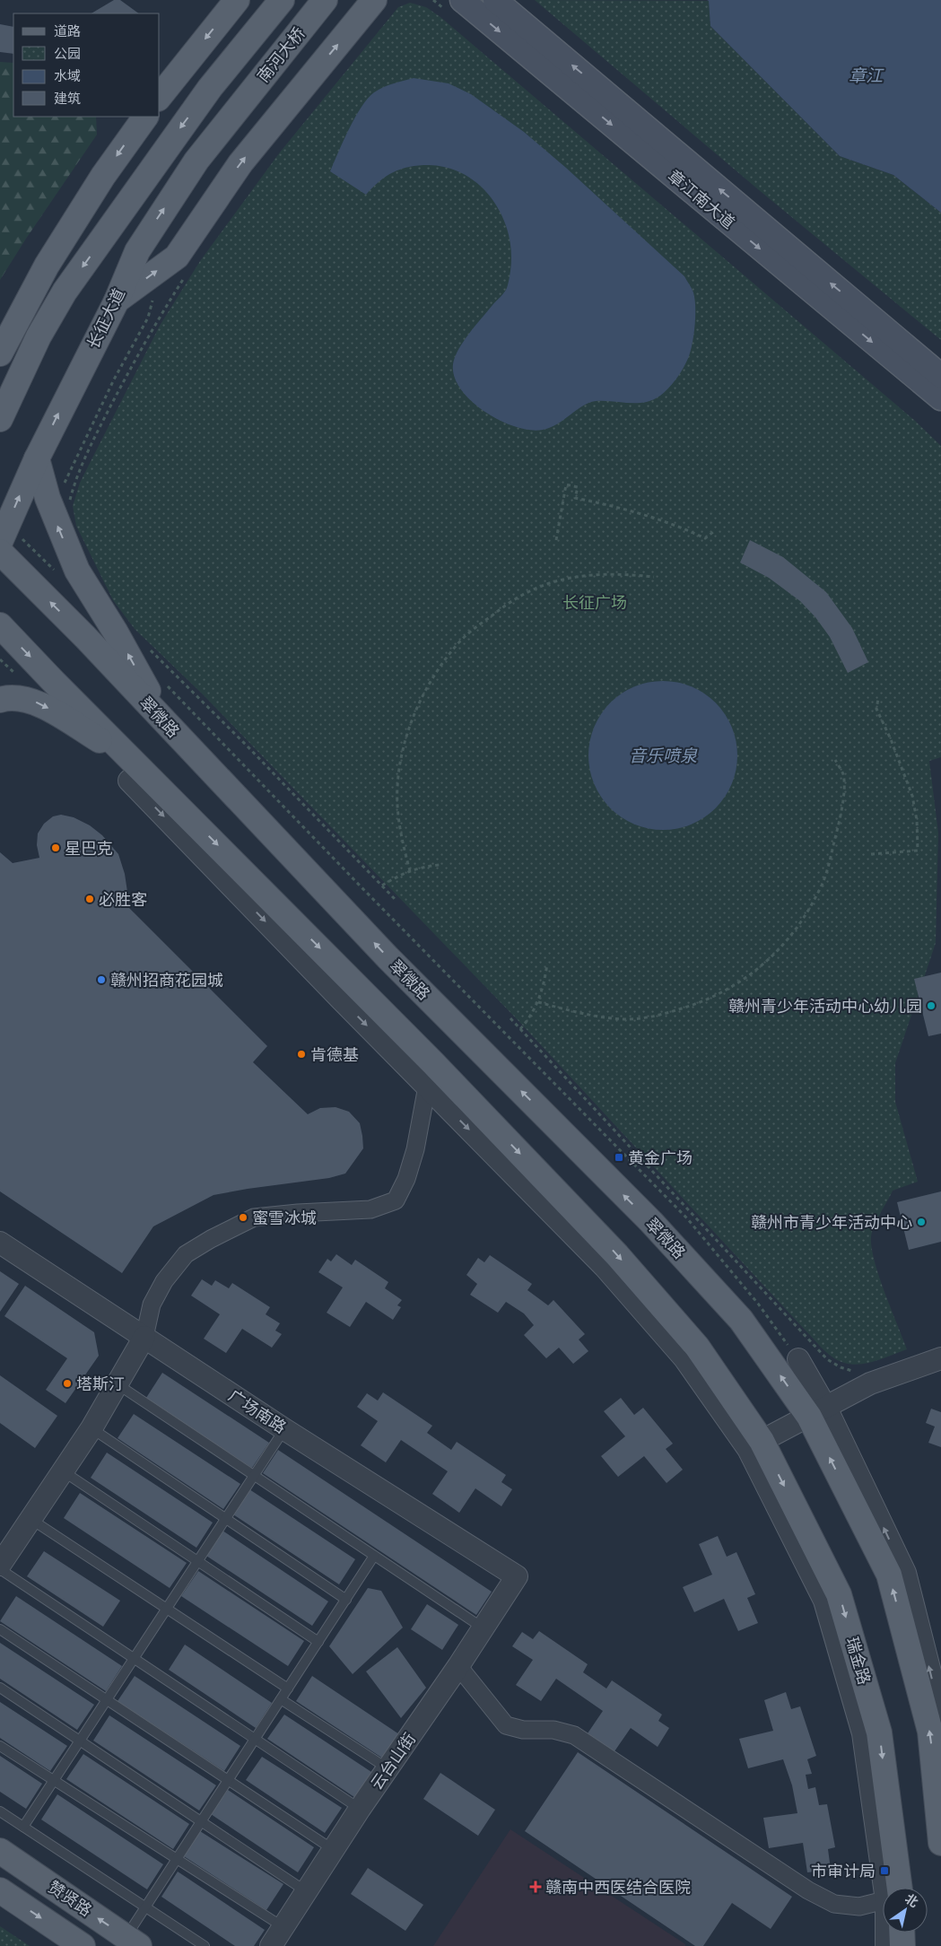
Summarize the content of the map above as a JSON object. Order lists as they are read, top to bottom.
{
  "streets": {
    "main road": [
      "南河大桥",
      "章江南大道",
      "长征大道",
      "翠微路",
      "瑞金路",
      "赞贤路"
    ],
    "street": ["广场南路", "云台山街"]
  },
  "crossings": [
    ["南河大桥", "长征大道"],
    ["广场南路", "云台山街"]
  ],
  "water": ["章江", "音乐喷泉"],
  "parks": ["长征广场"],
  "places": {
    "other": [
      "星巴克",
      "必胜客",
      "赣州招商花园城",
      "赣州青少年活动中心幼儿园",
      "肯德基",
      "蜜雪冰城",
      "赣州市青少年活动中心",
      "塔斯汀"
    ],
    "transit": ["黄金广场", "市审计局"],
    "health": ["赣南中西医结合医院"]
  },
  "legend": [
    "道路",
    "公园",
    "水域",
    "建筑"
  ],
  "north": "top right"
}
